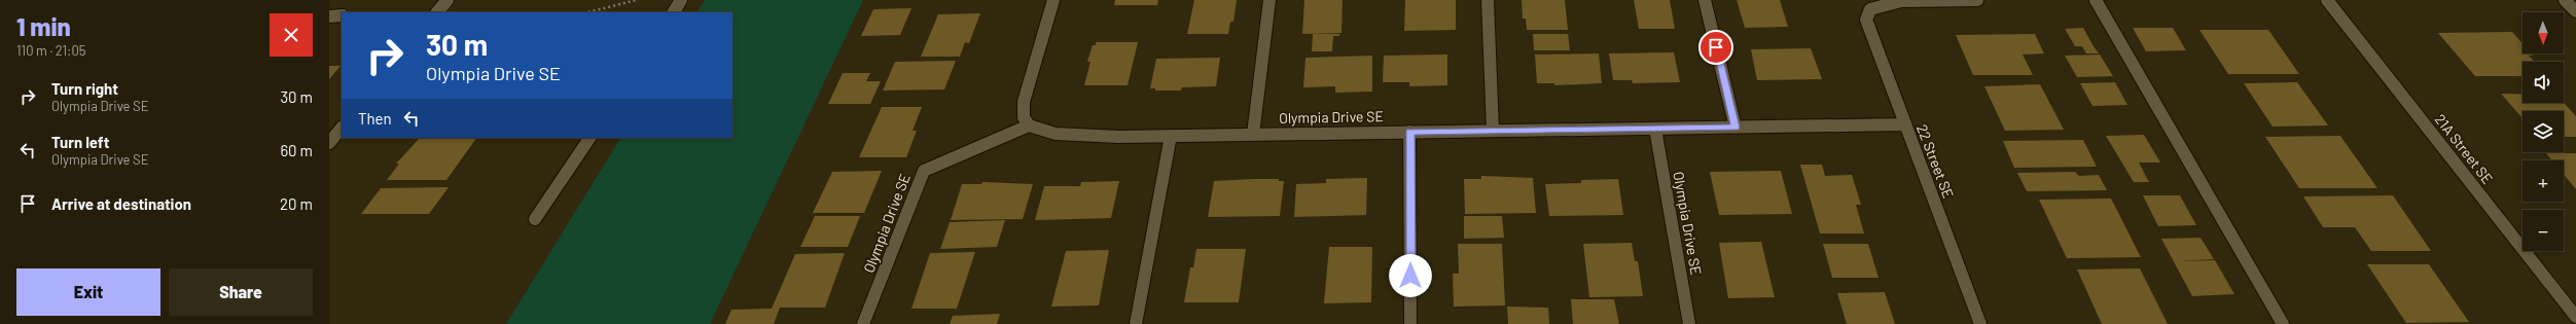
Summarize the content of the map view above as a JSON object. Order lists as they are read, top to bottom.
{
  "streets": {
    "street": ["Olympia Drive SE", "21A Street SE", "22 Street SE"]
  },
  "crossings": [
    ["Olympia Drive SE", "22 Street SE"]
  ],
  "north": "bottom",
  "page": {
    "heading": ["1 min", "110 m · 21:05"],
    "map_buttons": ["+", "−"],
    "turn": ["30 m", "Olympia Drive SE"],
    "list": [
      {
        "name": "Turn right",
        "note": "Olympia Drive SE",
        "value": "30 m"
      },
      {
        "name": "Turn left",
        "note": "Olympia Drive SE",
        "value": "60 m"
      },
      {
        "name": "Arrive at destination",
        "value": "20 m"
      }
    ],
    "then": "Then",
    "buttons": ["Exit", "Share"]
  }
}
